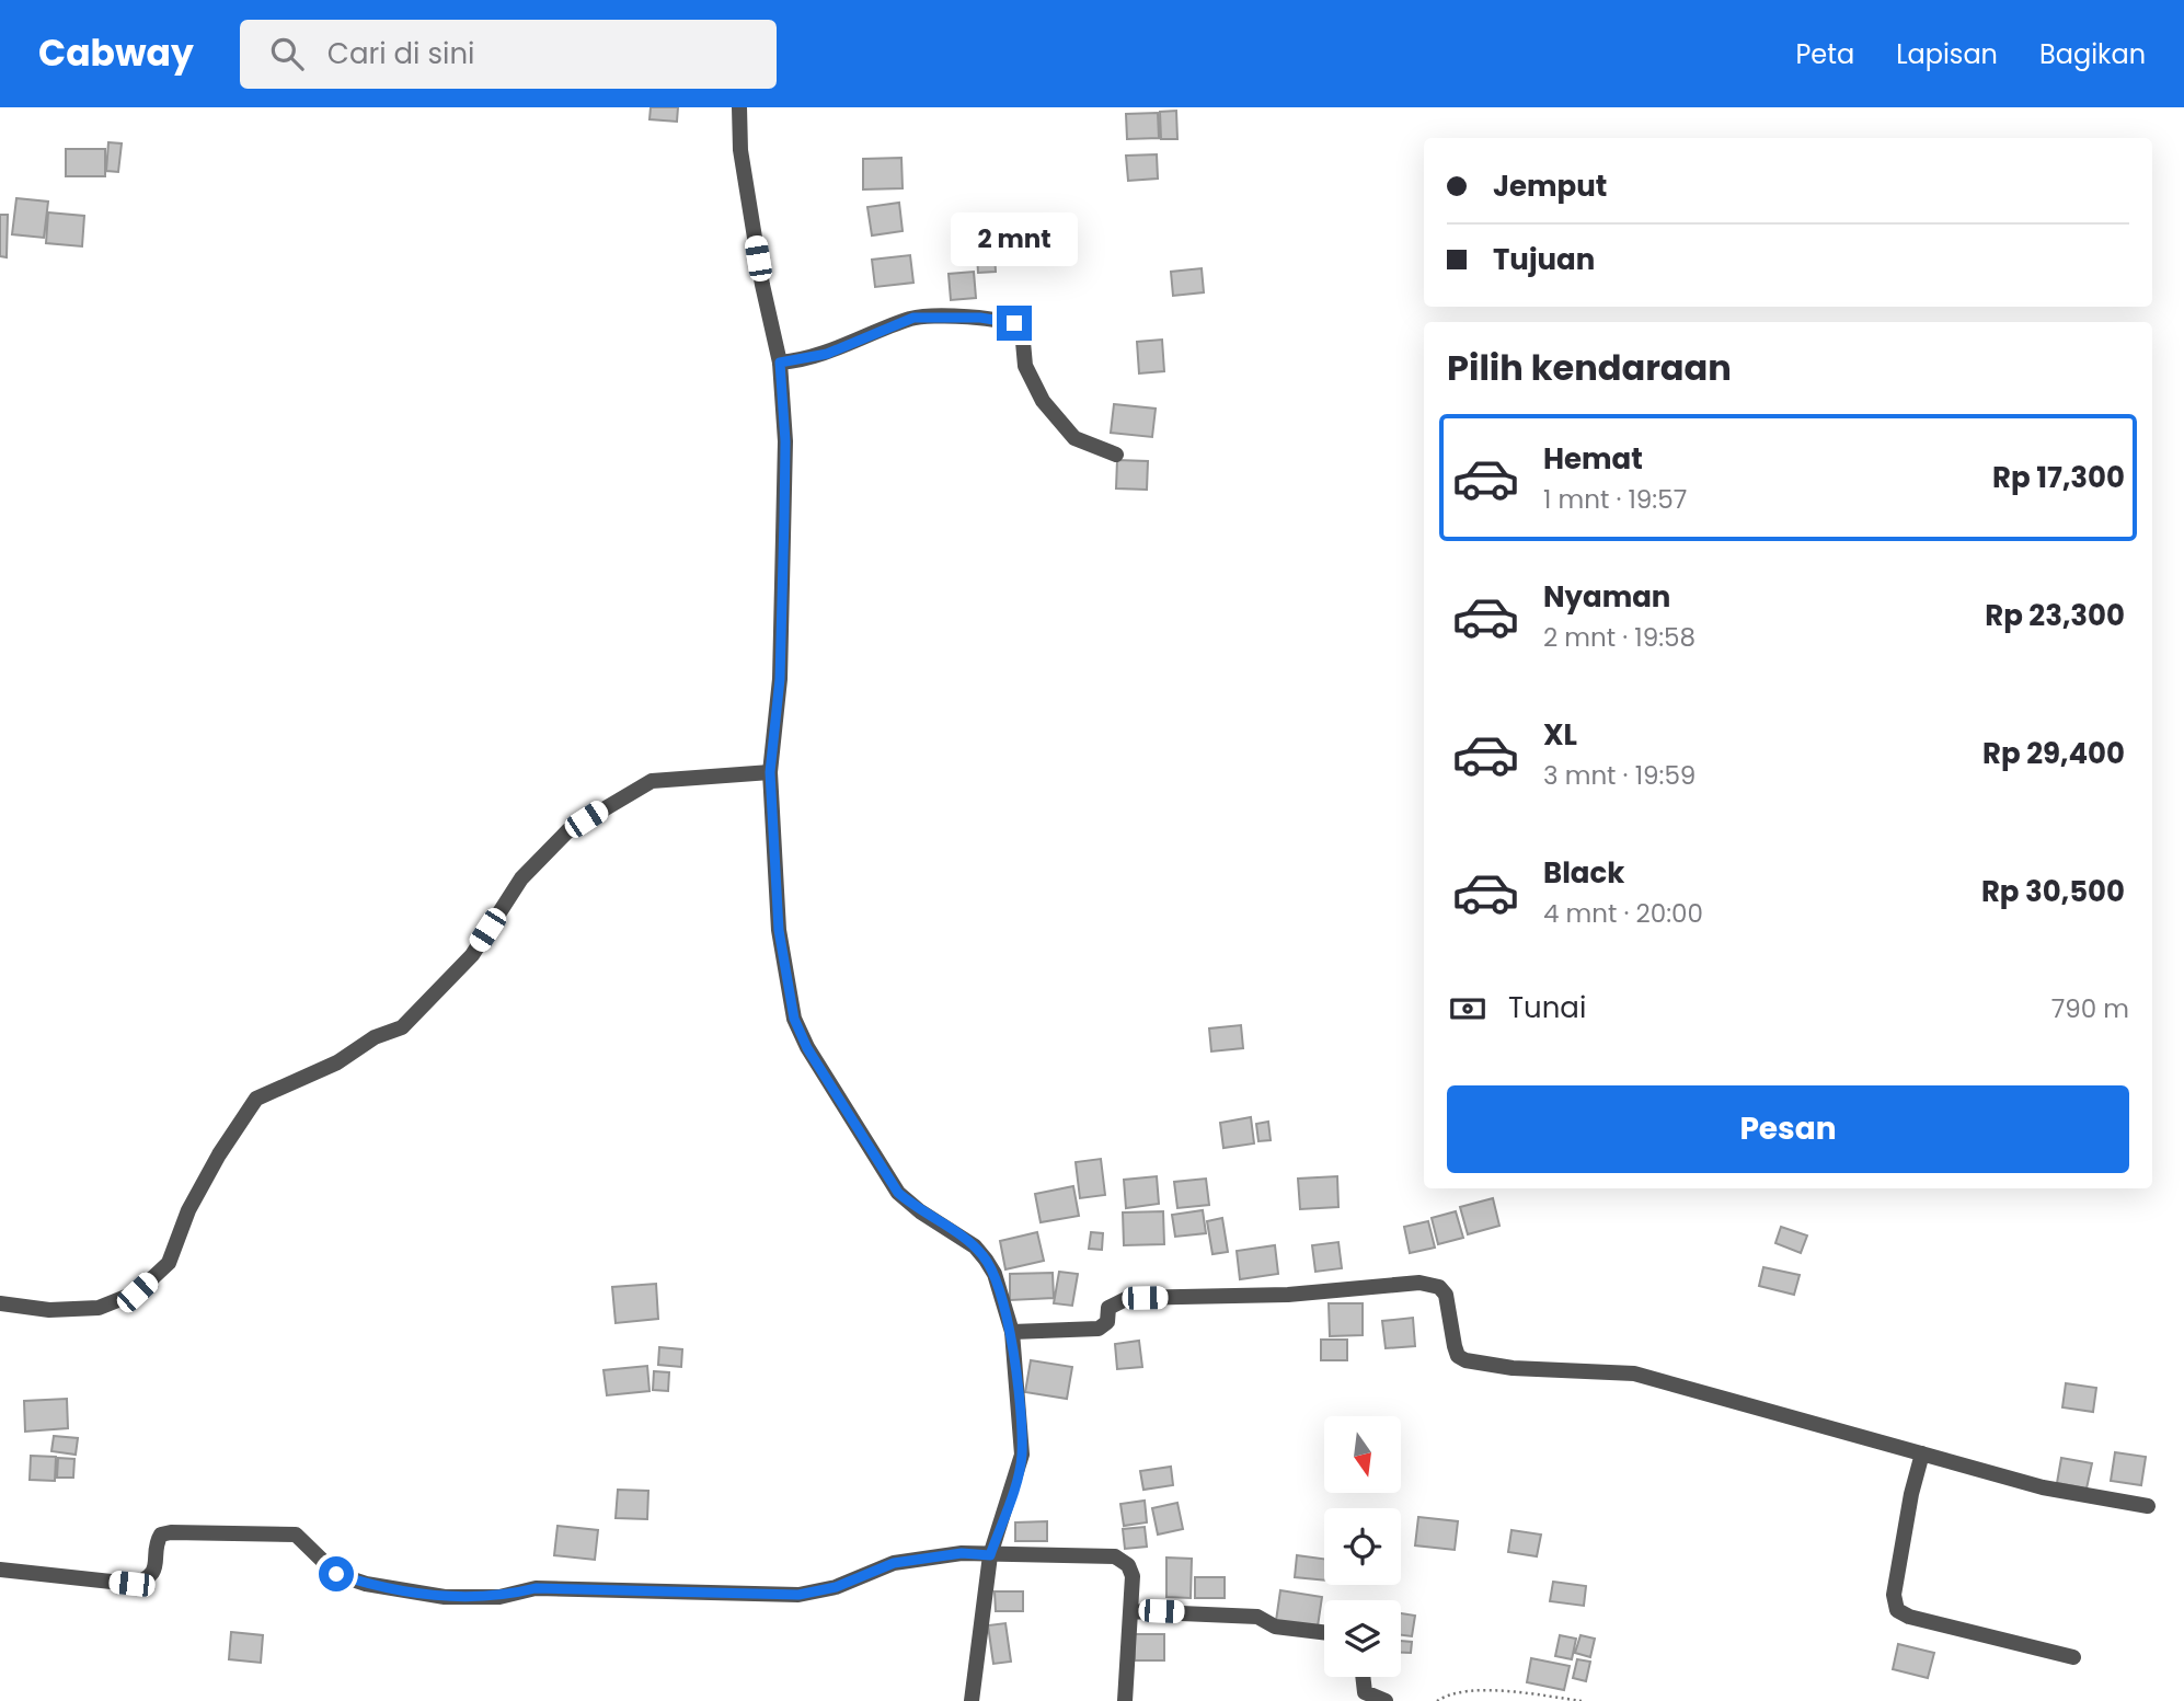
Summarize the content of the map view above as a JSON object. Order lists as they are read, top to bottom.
{
  "north": "bottom",
  "page": {
    "header": "Cabway",
    "search": "Cari di sini",
    "nav": ["Peta", "Lapisan", "Bagikan"],
    "banner": ["Jemput", "Tujuan"],
    "bubble": "2 mnt",
    "heading": "Pilih kendaraan",
    "list": [
      {
        "name": "Hemat",
        "note": "1 mnt · 19:57",
        "value": "Rp 17,300"
      },
      {
        "name": "Nyaman",
        "note": "2 mnt · 19:58",
        "value": "Rp 23,300"
      },
      {
        "name": "XL",
        "note": "3 mnt · 19:59",
        "value": "Rp 29,400"
      },
      {
        "name": "Black",
        "note": "4 mnt · 20:00",
        "value": "Rp 30,500"
      }
    ],
    "pay": ["Tunai", "790 m"],
    "buttons": "Pesan"
  }
}
